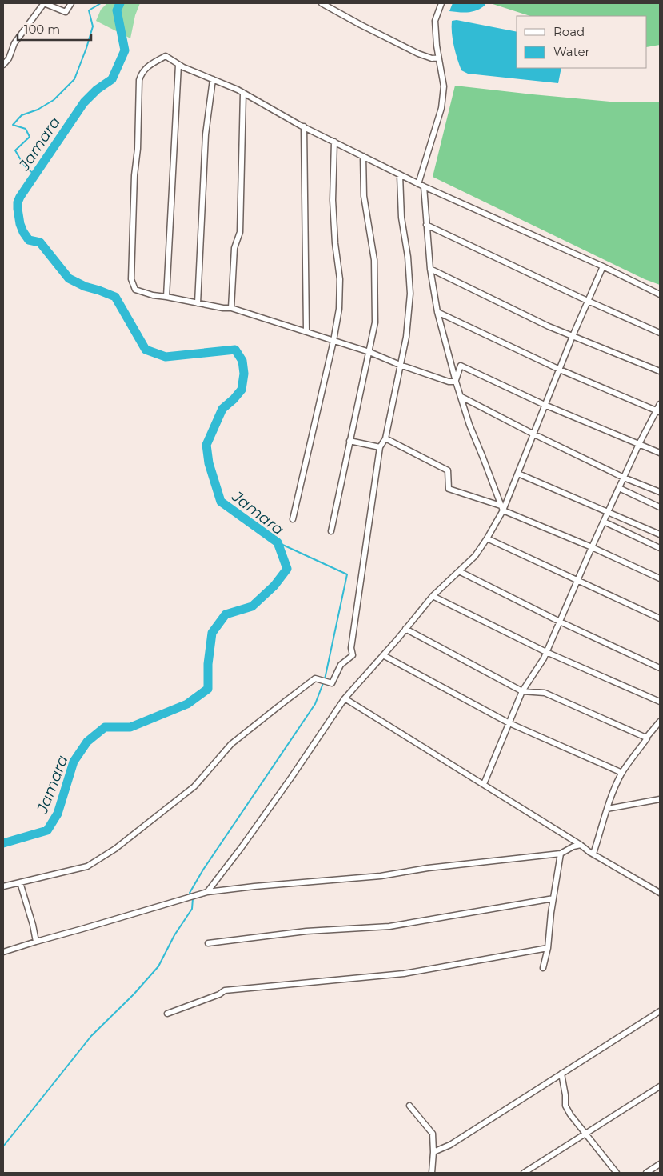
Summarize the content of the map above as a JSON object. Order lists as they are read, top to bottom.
{
  "water": ["Jamara"],
  "legend": ["Road", "Water"],
  "scale_bar": "100 m"
}
